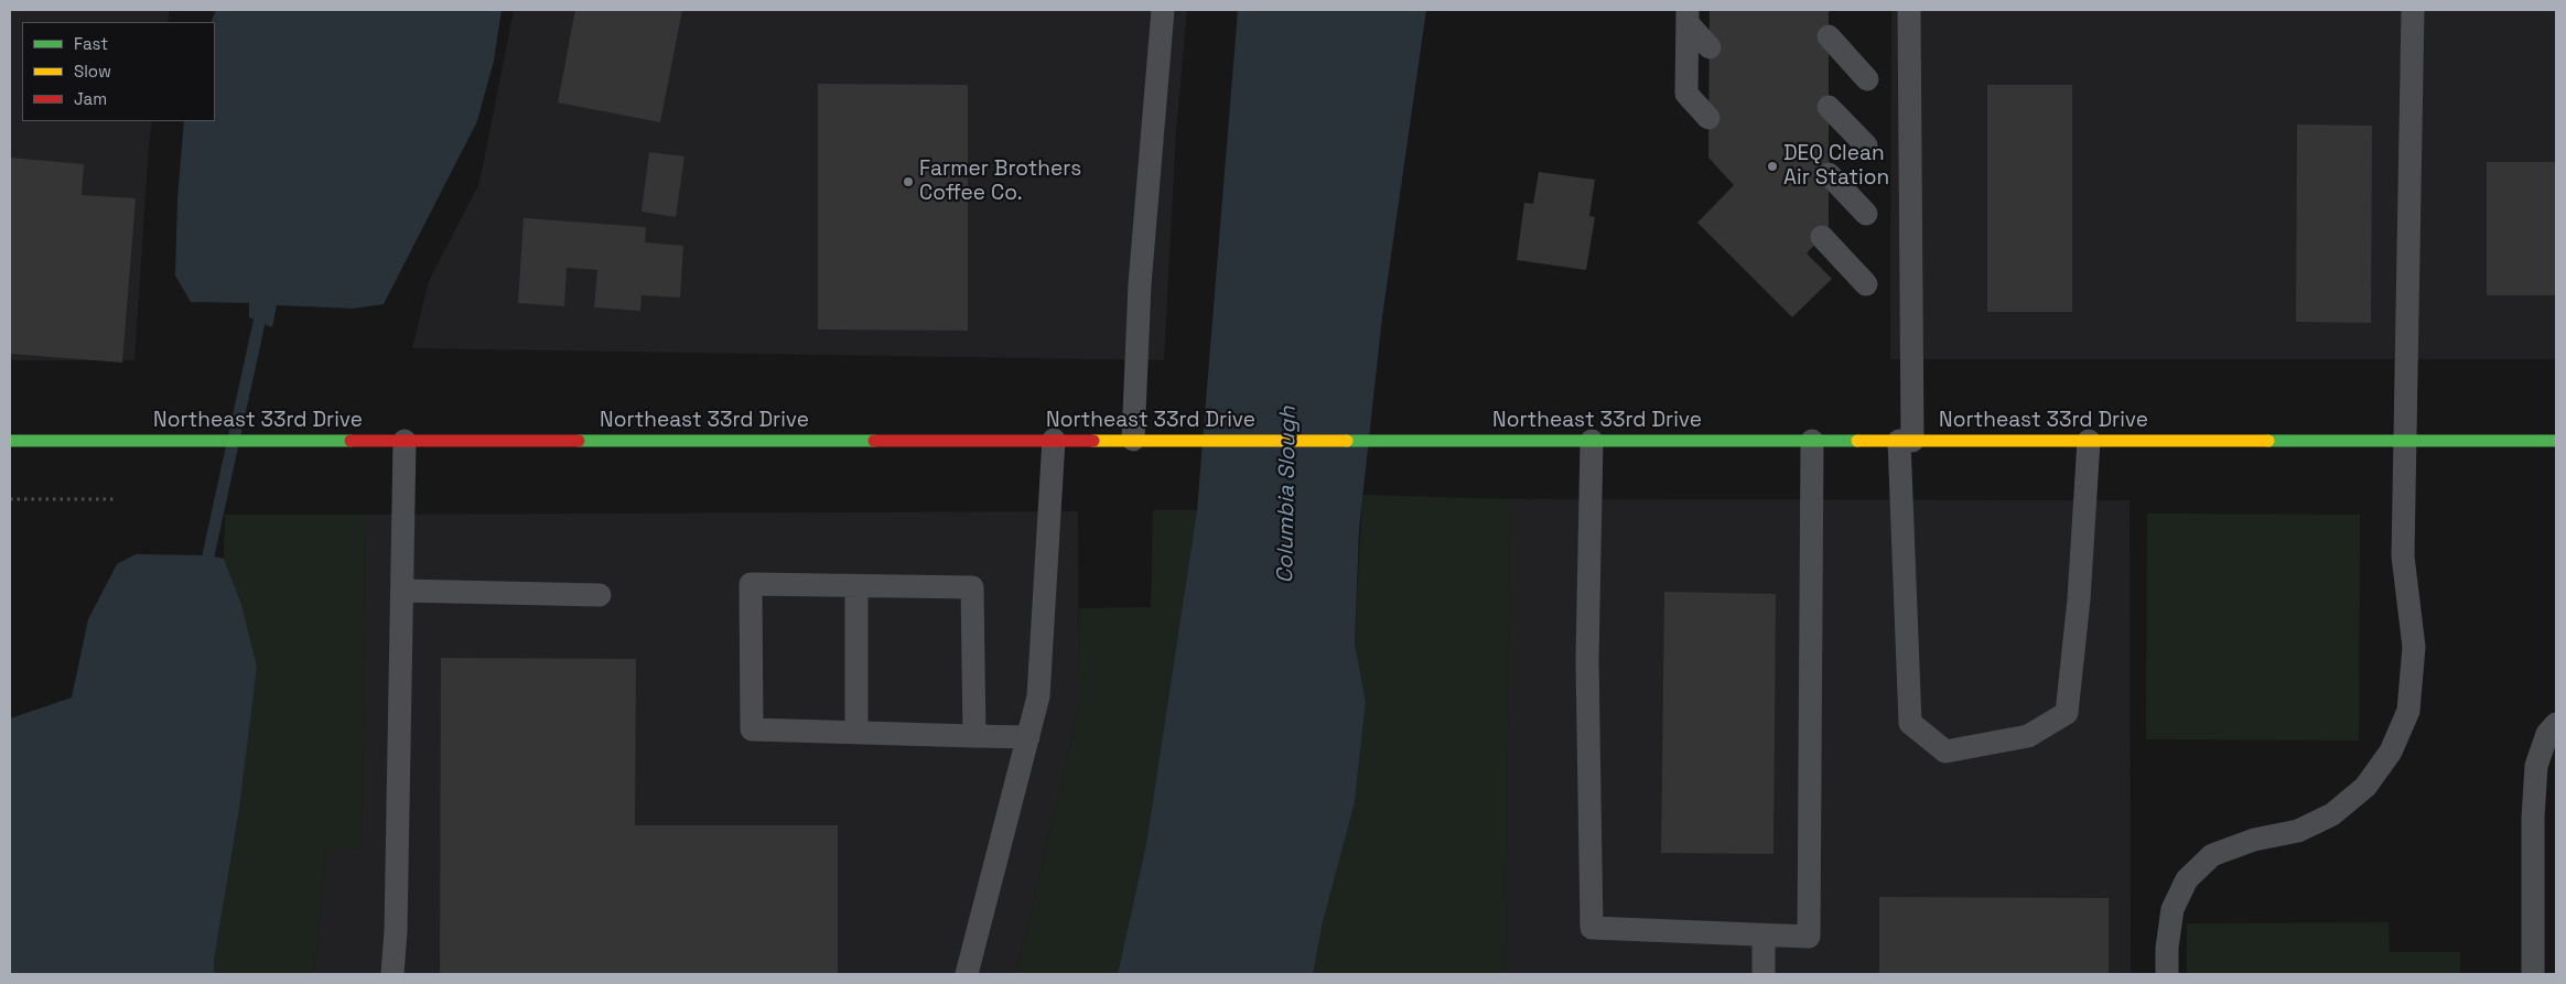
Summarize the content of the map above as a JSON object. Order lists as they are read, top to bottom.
{
  "streets": {
    "main road": ["Northeast 33rd Drive"]
  },
  "water": ["Columbia Slough"],
  "places": ["DEQ Clean Air Station", "Farmer Brothers Coffee Co."],
  "legend": ["Fast", "Slow", "Jam"]
}
